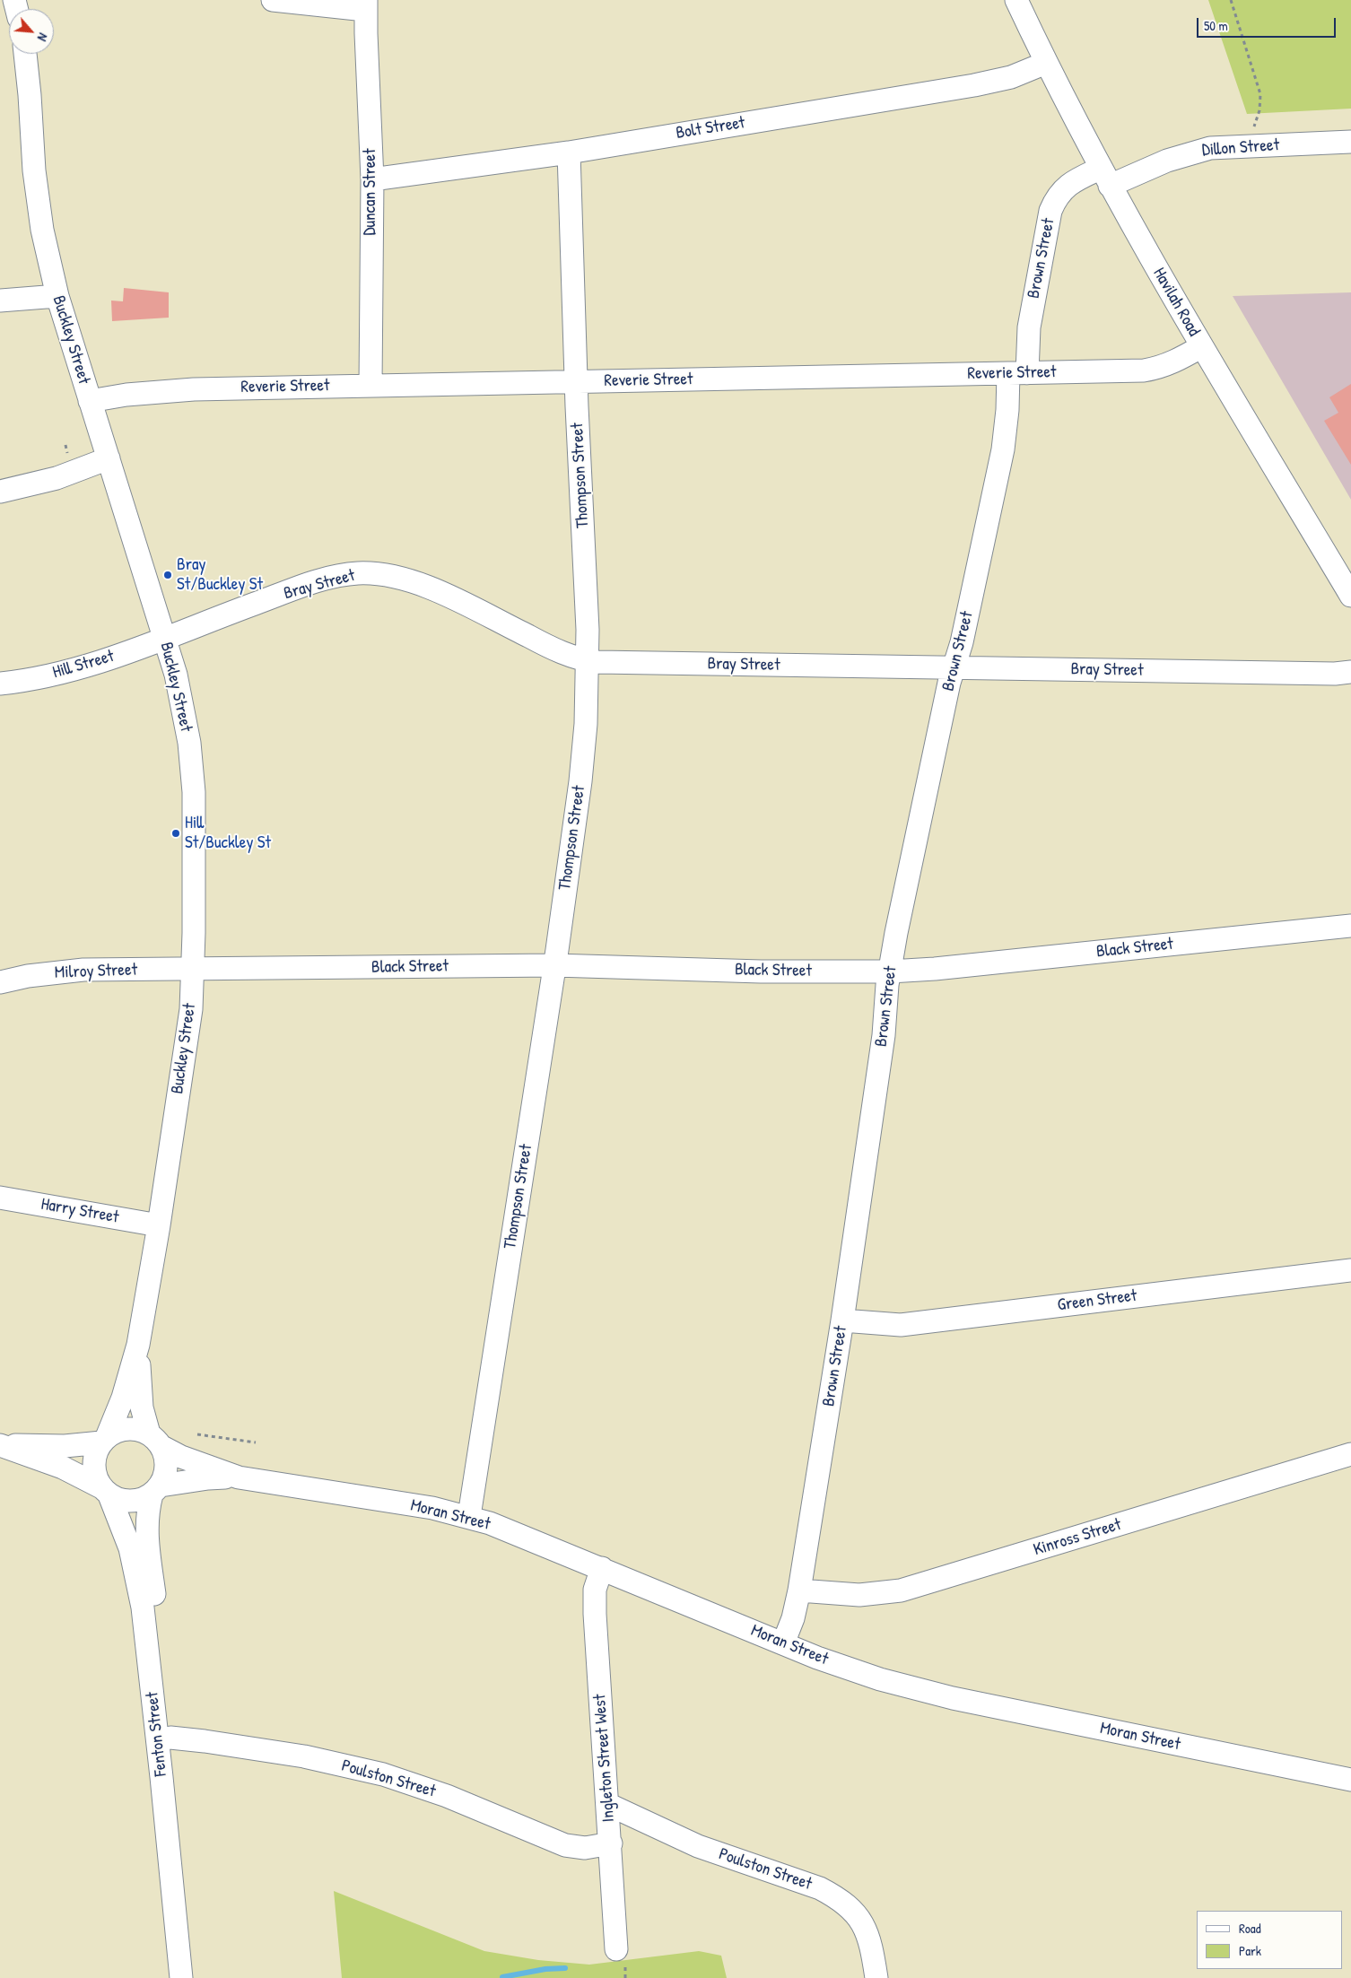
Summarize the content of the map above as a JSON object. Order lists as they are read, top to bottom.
{
  "streets": {
    "street": [
      "Bolt Street",
      "Dillon Street",
      "Duncan Street",
      "Brown Street",
      "Havilah Road",
      "Buckley Street",
      "Reverie Street",
      "Thompson Street",
      "Bray Street",
      "Hill Street",
      "Black Street",
      "Milroy Street",
      "Harry Street",
      "Green Street",
      "Moran Street",
      "Kinross Street",
      "Fenton Street",
      "Ingleton Street West",
      "Poulston Street"
    ]
  },
  "crossings": [
    ["Bolt Street", "Duncan Street"],
    ["Bolt Street", "Havilah Road"],
    ["Bolt Street", "Thompson Street"],
    ["Dillon Street", "Brown Street"],
    ["Dillon Street", "Havilah Road"],
    ["Duncan Street", "Reverie Street"],
    ["Brown Street", "Havilah Road"],
    ["Brown Street", "Reverie Street"],
    ["Brown Street", "Bray Street"],
    ["Brown Street", "Black Street"],
    ["Brown Street", "Green Street"],
    ["Brown Street", "Moran Street"],
    ["Brown Street", "Kinross Street"],
    ["Havilah Road", "Reverie Street"],
    ["Buckley Street", "Reverie Street"],
    ["Buckley Street", "Bray Street"],
    ["Buckley Street", "Hill Street"],
    ["Buckley Street", "Black Street"],
    ["Buckley Street", "Milroy Street"],
    ["Buckley Street", "Harry Street"],
    ["Buckley Street", "Moran Street"],
    ["Buckley Street", "Fenton Street"],
    ["Reverie Street", "Thompson Street"],
    ["Thompson Street", "Bray Street"],
    ["Thompson Street", "Black Street"],
    ["Thompson Street", "Moran Street"],
    ["Bray Street", "Hill Street"],
    ["Black Street", "Milroy Street"],
    ["Moran Street", "Fenton Street"],
    ["Moran Street", "Ingleton Street West"],
    ["Fenton Street", "Poulston Street"],
    ["Ingleton Street West", "Poulston Street"]
  ],
  "places": ["Bray St/Buckley St", "Hill St/Buckley St"],
  "legend": ["Road", "Park"],
  "scale_bar": "50 m",
  "north": "bottom right"
}
